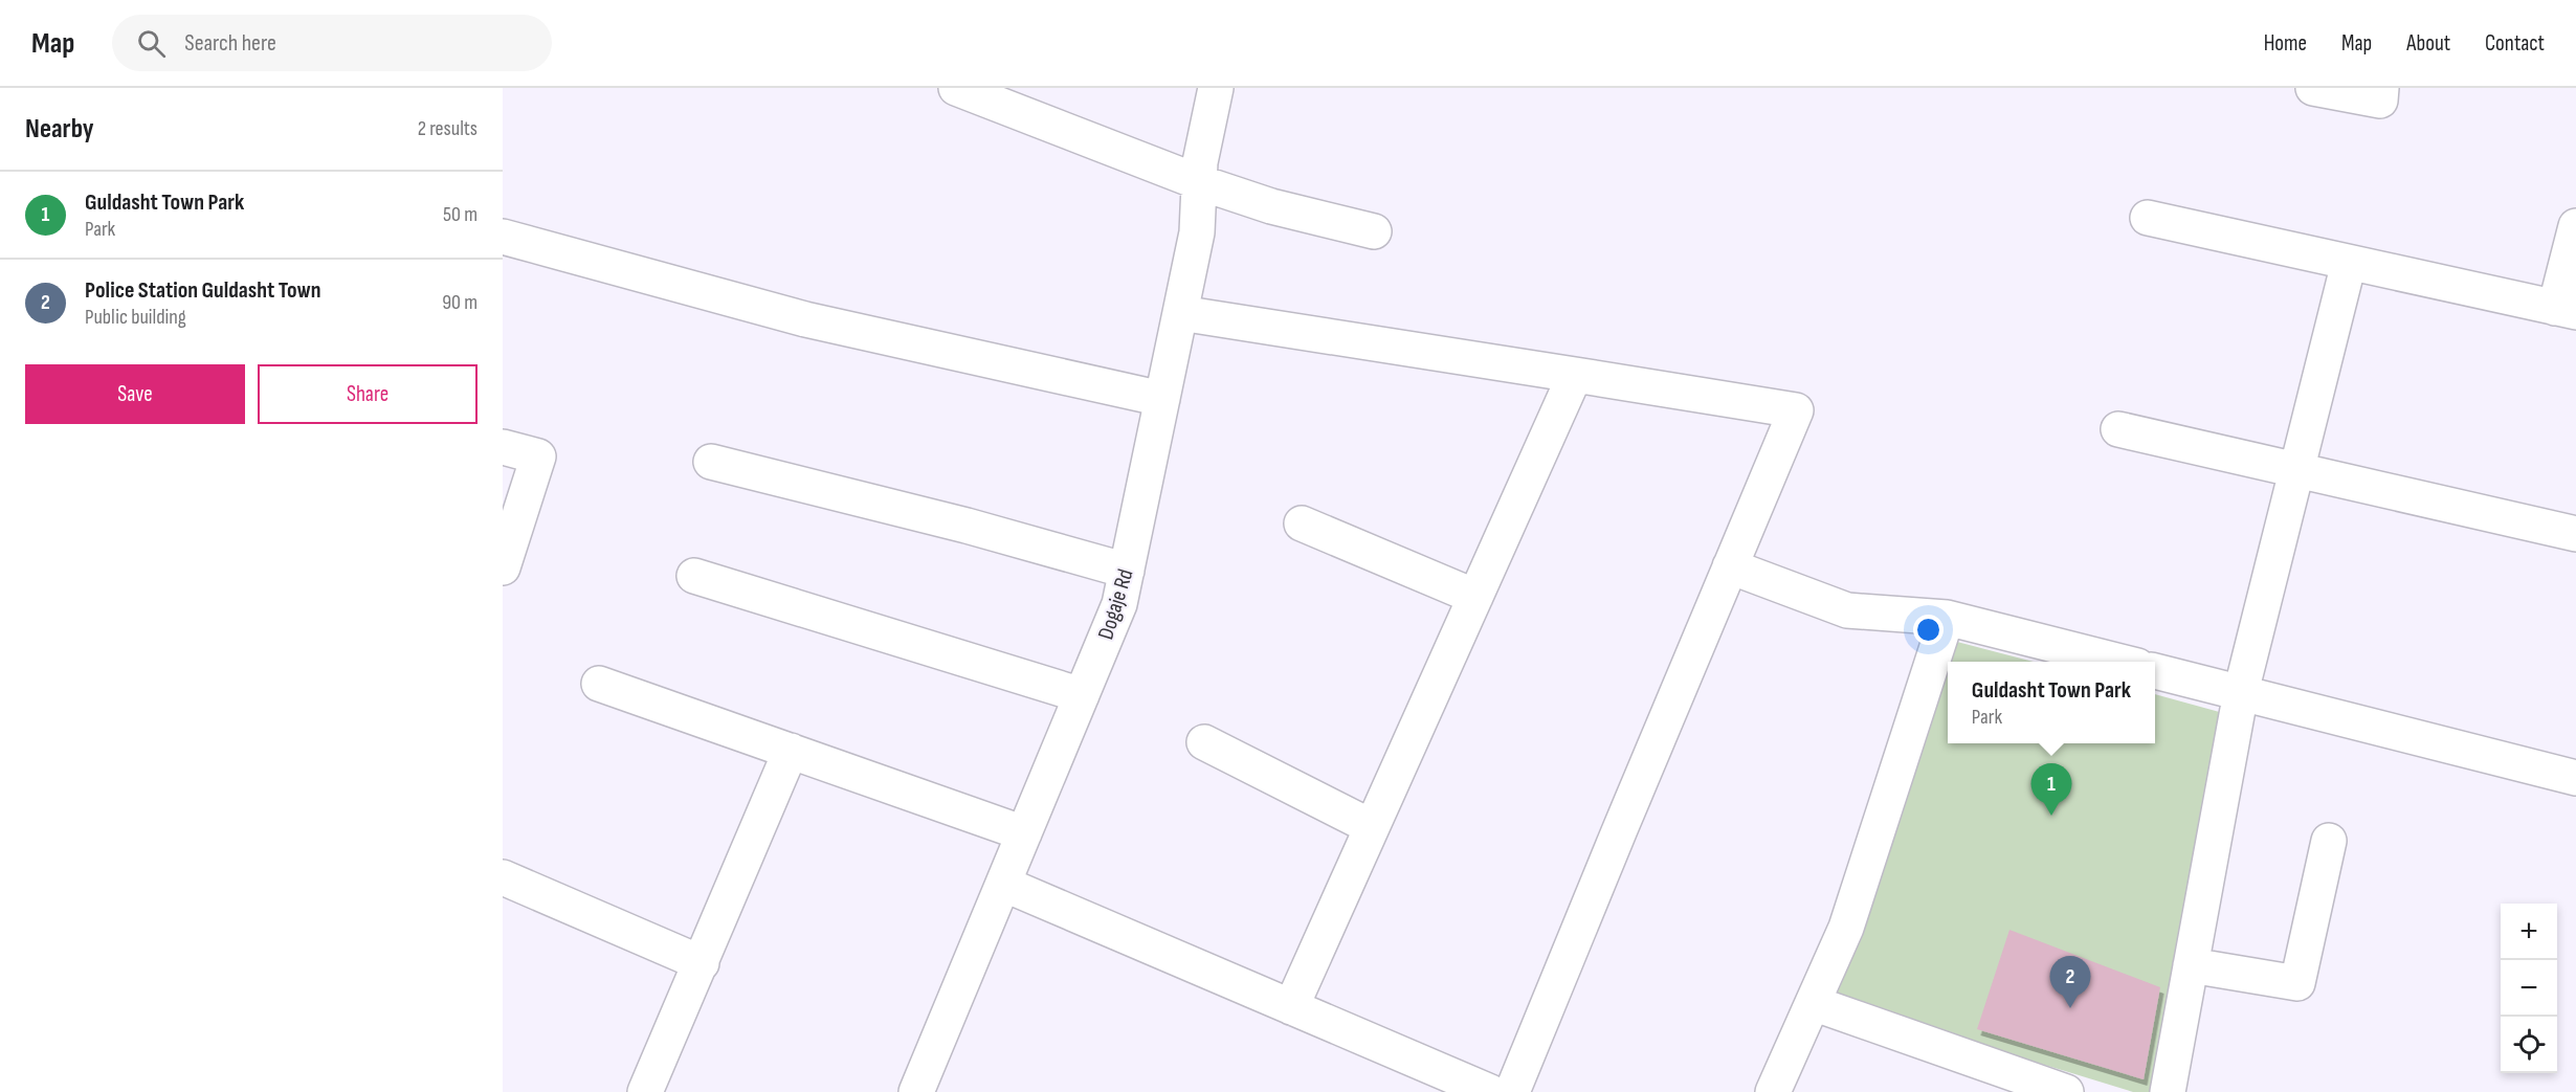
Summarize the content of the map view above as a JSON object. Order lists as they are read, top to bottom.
{
  "streets": {
    "street": ["Dogaje Rd"]
  },
  "page": {
    "header": "Map",
    "search": "Search here",
    "nav": [
      "Home",
      "Map",
      "About",
      "Contact"
    ],
    "heading": ["Nearby", "2 results"],
    "list": [
      {
        "mark": "1",
        "name": "Guldasht Town Park",
        "note": "Park",
        "value": "50 m"
      },
      {
        "mark": "2",
        "name": "Police Station Guldasht Town",
        "note": "Public building",
        "value": "90 m"
      }
    ],
    "buttons": ["Save", "Share"],
    "popup": ["Guldasht Town Park", "Park"],
    "pins": ["1", "2"],
    "map_buttons": ["+", "−"]
  }
}
